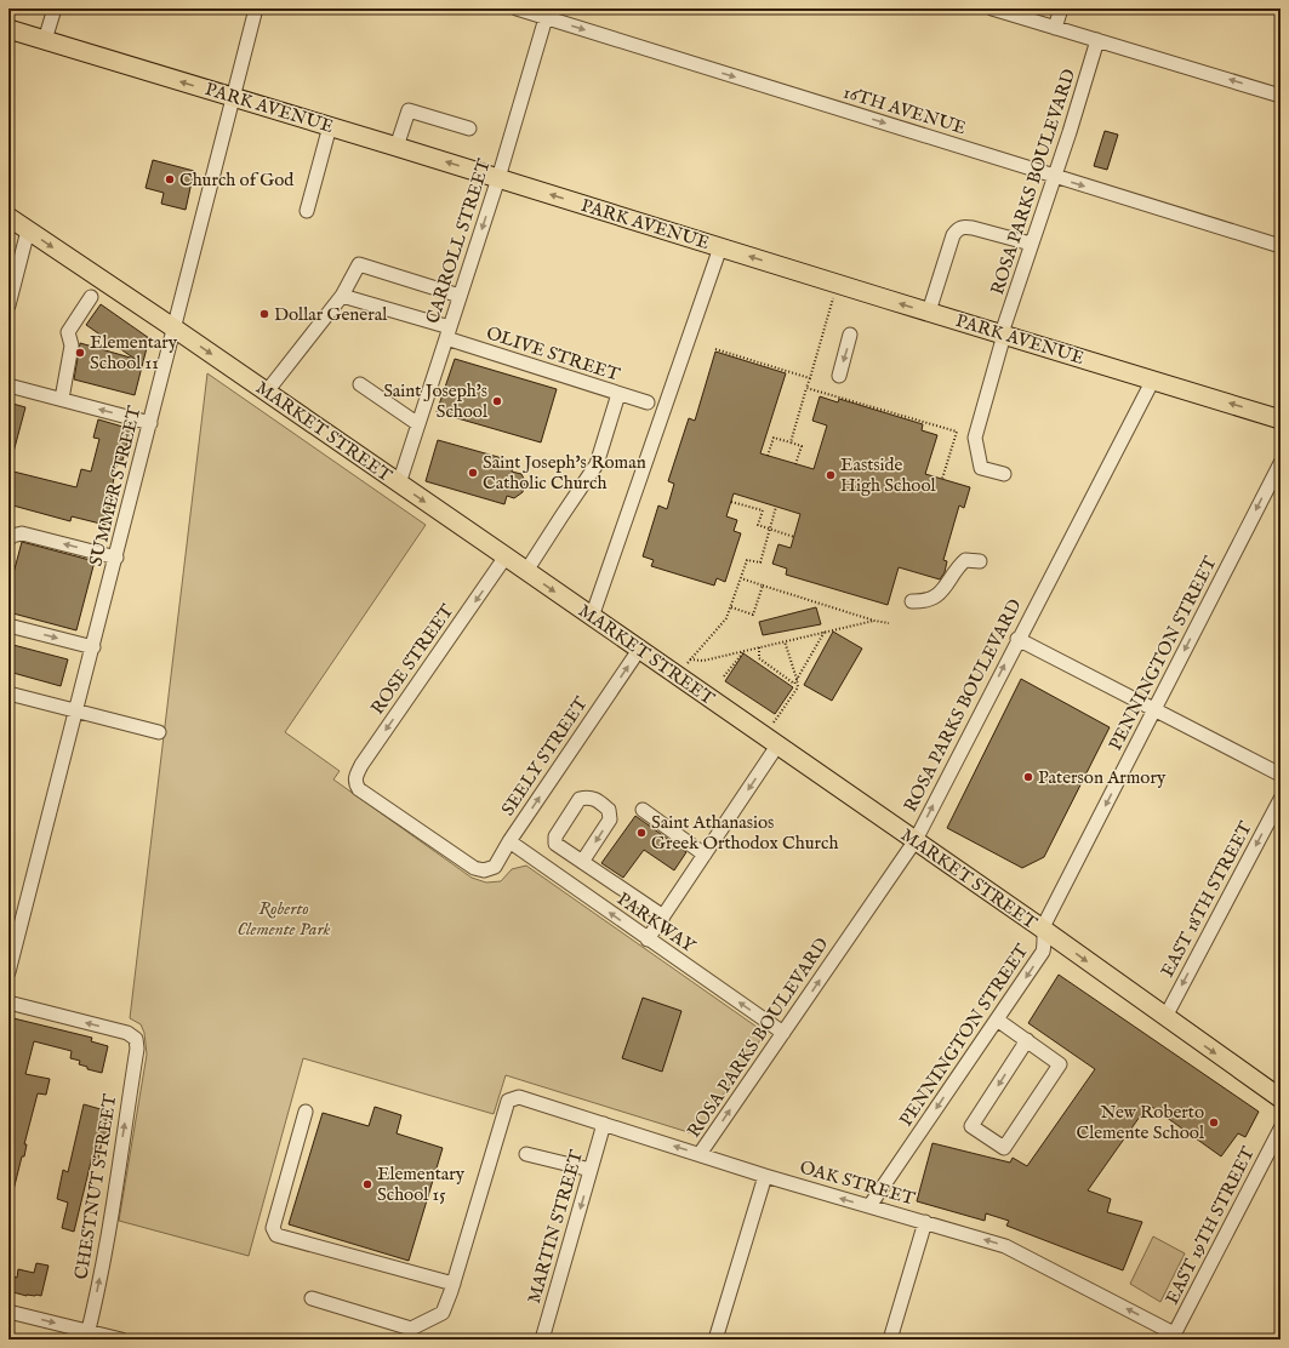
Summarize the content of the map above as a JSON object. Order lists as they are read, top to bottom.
{
  "streets": {
    "main road": ["PARK AVENUE", "MARKET STREET"],
    "street": [
      "16TH AVENUE",
      "ROSA PARKS BOULEVARD",
      "CARROLL STREET",
      "OLIVE STREET",
      "SUMMER STREET",
      "PENNINGTON STREET",
      "ROSE STREET",
      "SEELY STREET",
      "EAST 18TH STREET",
      "PARKWAY",
      "OAK STREET",
      "CHESTNUT STREET",
      "EAST 19TH STREET",
      "MARTIN STREET"
    ]
  },
  "crossings": [
    ["PARK AVENUE", "ROSA PARKS BOULEVARD"],
    ["PARK AVENUE", "CARROLL STREET"],
    ["PARK AVENUE", "SUMMER STREET"],
    ["16TH AVENUE", "ROSA PARKS BOULEVARD"],
    ["16TH AVENUE", "CARROLL STREET"],
    ["ROSA PARKS BOULEVARD", "MARKET STREET"],
    ["ROSA PARKS BOULEVARD", "PARKWAY"],
    ["ROSA PARKS BOULEVARD", "OAK STREET"],
    ["CARROLL STREET", "OLIVE STREET"],
    ["CARROLL STREET", "MARKET STREET"],
    ["MARKET STREET", "SUMMER STREET"],
    ["MARKET STREET", "PENNINGTON STREET"],
    ["MARKET STREET", "ROSE STREET"],
    ["MARKET STREET", "SEELY STREET"],
    ["MARKET STREET", "EAST 18TH STREET"],
    ["PENNINGTON STREET", "OAK STREET"],
    ["ROSE STREET", "SEELY STREET"],
    ["SEELY STREET", "PARKWAY"],
    ["OAK STREET", "EAST 19TH STREET"],
    ["OAK STREET", "MARTIN STREET"]
  ],
  "one_way": [
    "PARK AVENUE",
    "16TH AVENUE",
    "ROSA PARKS BOULEVARD",
    "MARKET STREET",
    "PENNINGTON STREET",
    "SEELY STREET",
    "EAST 18TH STREET",
    "OAK STREET",
    "MARTIN STREET"
  ],
  "parks": ["Roberto Clemente Park"],
  "places": [
    "Church of God",
    "Dollar General",
    "Elementary School 11",
    "Saint Joseph's School",
    "Saint Joseph's Roman Catholic Church",
    "Eastside High School",
    "Paterson Armory",
    "Saint Athanasios Greek Orthodox Church",
    "New Roberto Clemente School",
    "Elementary School 15"
  ]
}
